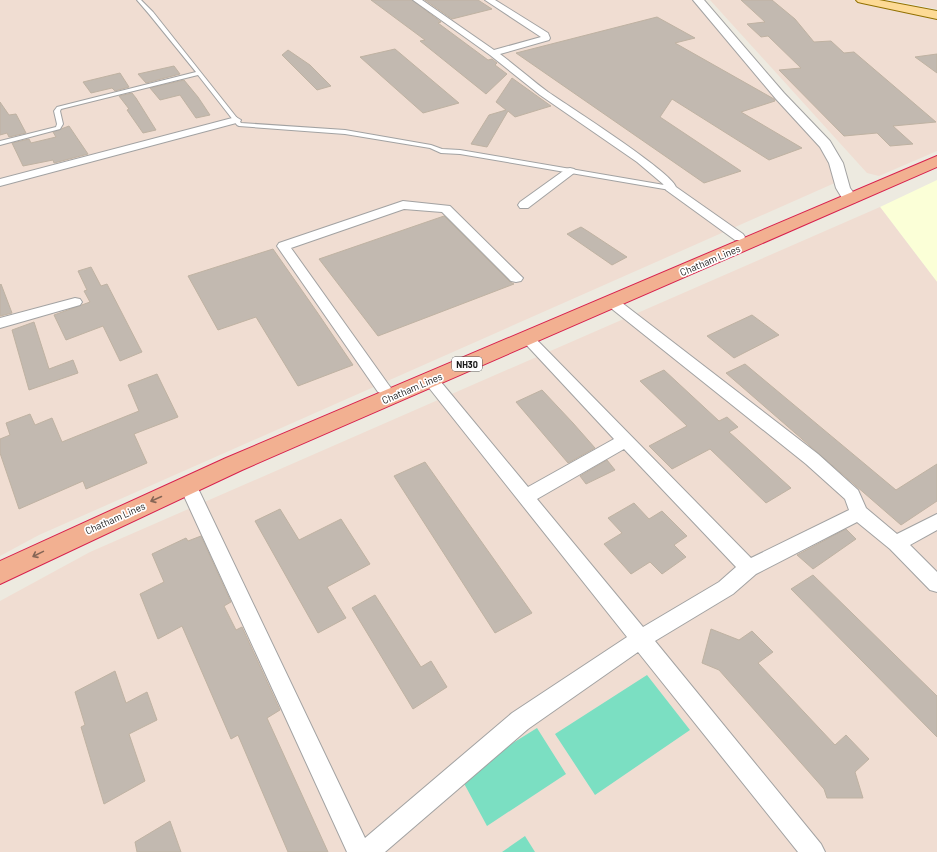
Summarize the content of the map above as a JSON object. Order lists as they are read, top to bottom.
{
  "streets": {
    "highway": ["Chatham Lines", "NH30"]
  }
}
